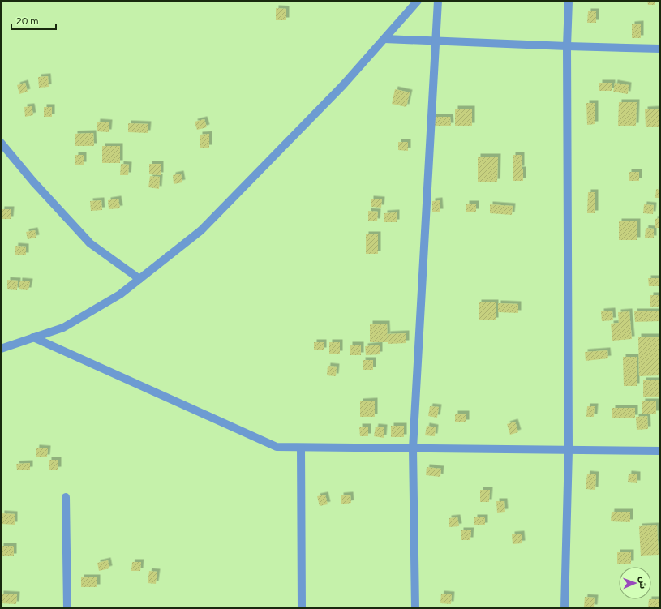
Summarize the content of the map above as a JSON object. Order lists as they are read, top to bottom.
{
  "scale_bar": "20 m",
  "north": "right"
}
